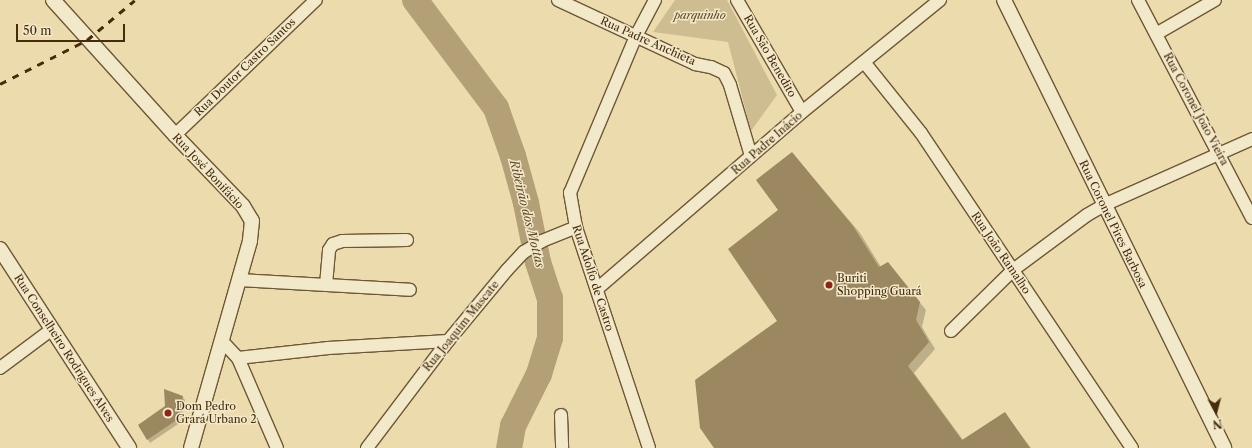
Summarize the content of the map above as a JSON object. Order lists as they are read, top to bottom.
{
  "streets": {
    "street": [
      "Rua Padre Anchieta",
      "Rua São Benedito",
      "Rua Doutor Castro Santos",
      "Rua Coronel João Vieira",
      "Rua Padre Inácio",
      "Rua José Bonifácio",
      "Rua Coronel Pires Barbosa",
      "Rua João Ramalho",
      "Rua Adolfo de Castro",
      "Rua Joaquim Mascate",
      "Rua Conselheiro Rodrigues Alves"
    ]
  },
  "crossings": [
    ["Rua Padre Anchieta", "Rua Padre Inácio"],
    ["Rua Padre Anchieta", "Rua Adolfo de Castro"],
    ["Rua São Benedito", "Rua Padre Inácio"],
    ["Rua Doutor Castro Santos", "Rua José Bonifácio"],
    ["Rua Padre Inácio", "Rua João Ramalho"],
    ["Rua Padre Inácio", "Rua Adolfo de Castro"],
    ["Rua Adolfo de Castro", "Rua Joaquim Mascate"]
  ],
  "water": ["Ribeirão dos Mottas"],
  "parks": ["parquinho"],
  "places": ["Buriti Shopping Guará", "Dom Pedro Grará Urbano 2"],
  "scale_bar": "50 m",
  "north": "bottom"
}
